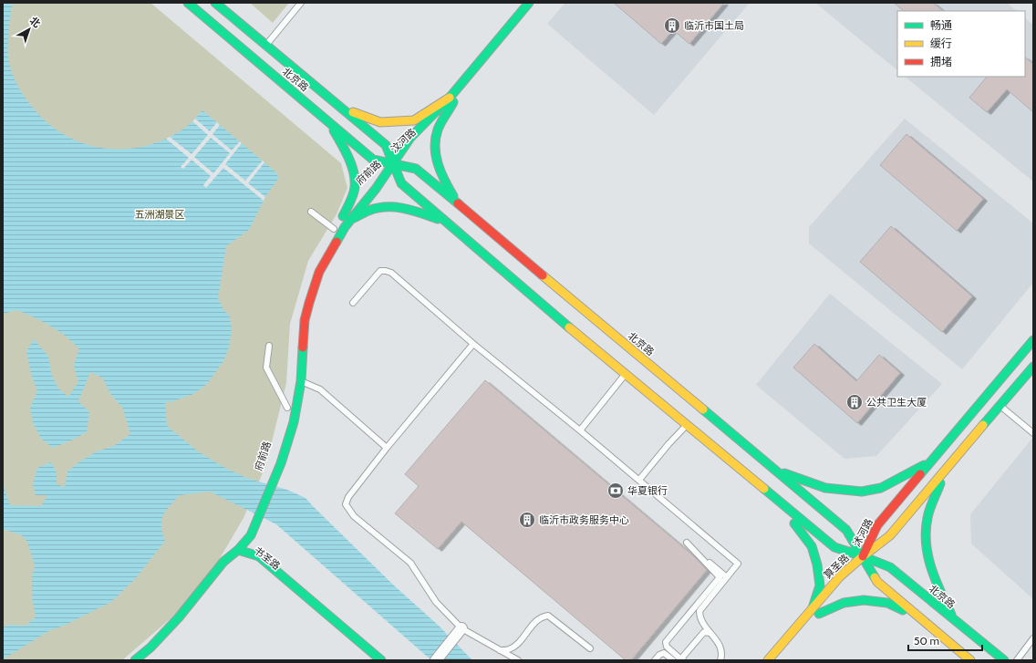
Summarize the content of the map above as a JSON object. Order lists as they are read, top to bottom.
{
  "streets": {
    "main road": [
      "北京路",
      "汶河路",
      "府前路",
      "沭河路",
      "书圣路",
      "算圣路"
    ]
  },
  "crossings": [
    ["北京路", "汶河路"],
    ["北京路", "府前路"],
    ["北京路", "沭河路"],
    ["北京路", "算圣路"],
    ["汶河路", "府前路"],
    ["府前路", "书圣路"],
    ["沭河路", "算圣路"]
  ],
  "parks": ["五洲湖景区"],
  "places": {
    "building": ["临沂市国土局", "公共卫生大厦", "临沂市政务服务中心"],
    "bank": ["华夏银行"]
  },
  "legend": ["畅通", "缓行", "拥堵"],
  "scale_bar": "50 m",
  "north": "top right"
}
